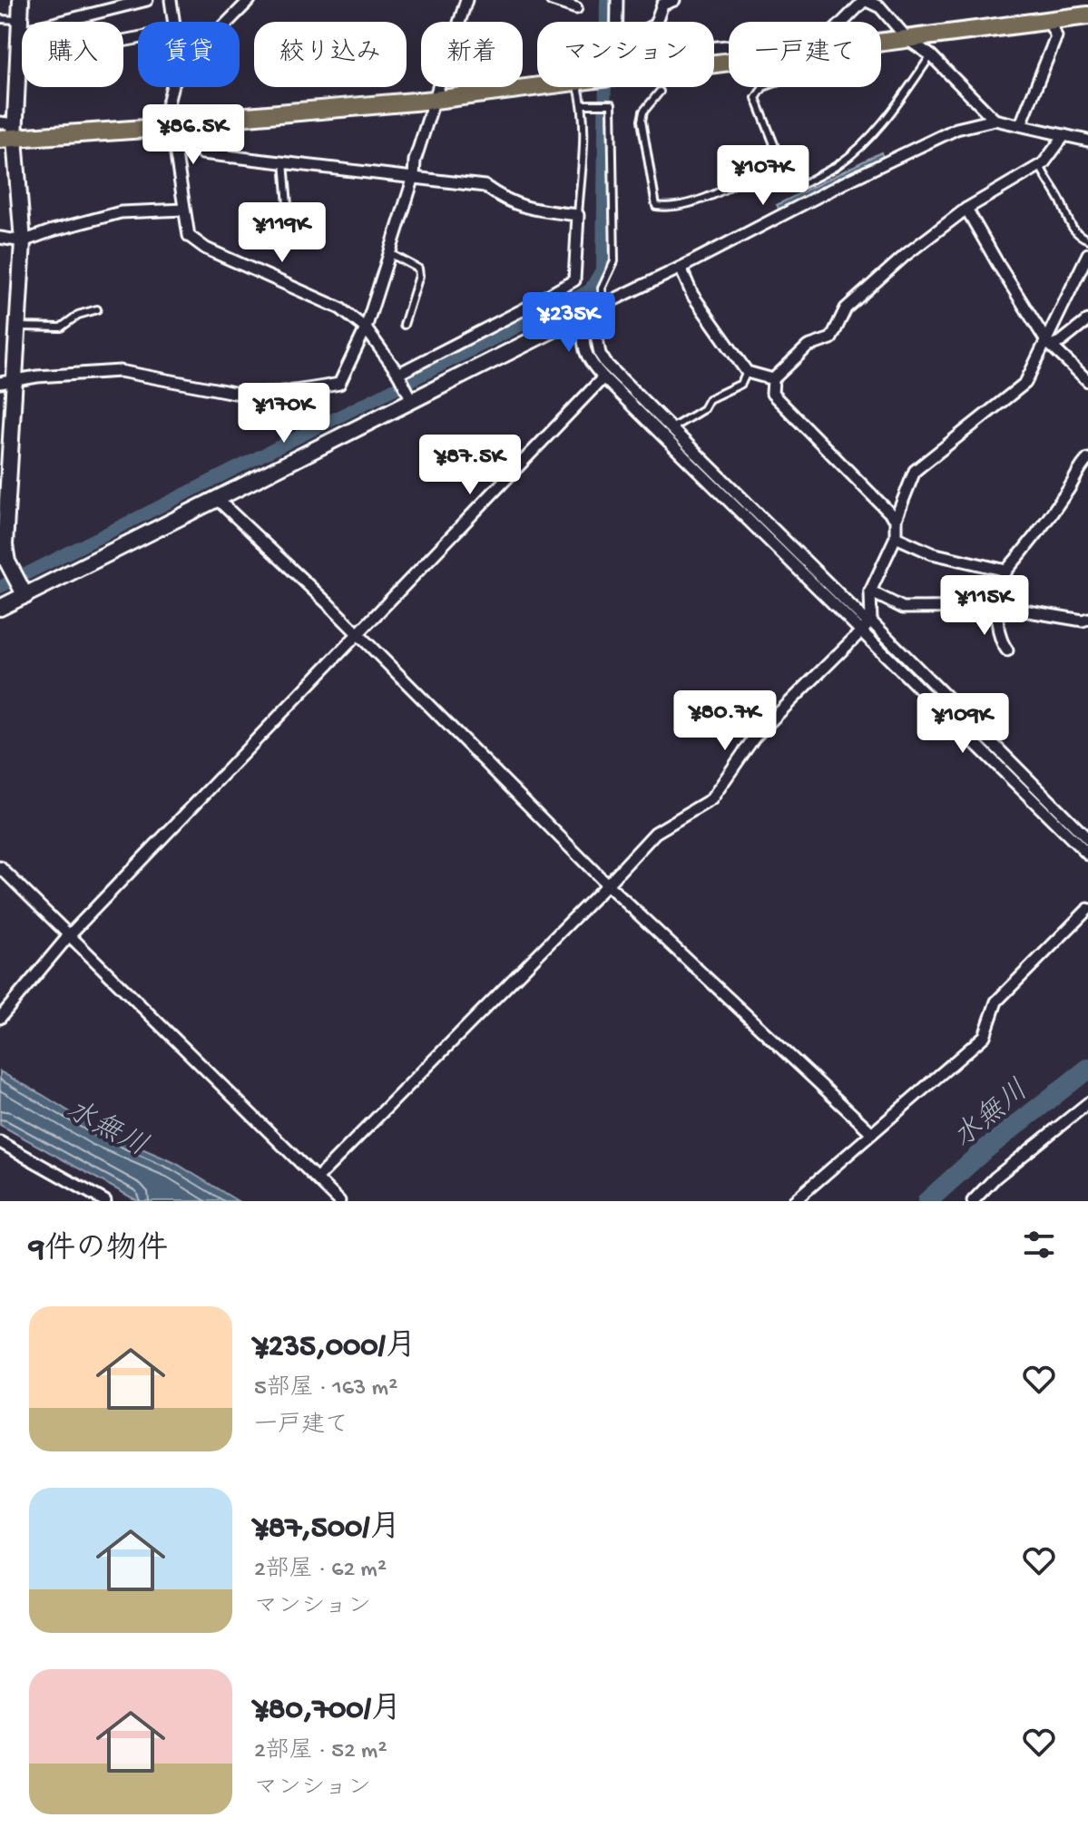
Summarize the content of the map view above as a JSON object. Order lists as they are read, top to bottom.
{
  "water": ["水無川"],
  "page": {
    "chip": [
      "購入",
      "賃貸",
      "絞り込み",
      "新着",
      "マンション",
      "一戸建て"
    ],
    "price": [
      "¥86.5K",
      "¥107K",
      "¥119K",
      "¥235K",
      "¥170K",
      "¥87.5K",
      "¥115K",
      "¥80.7K",
      "¥109K"
    ],
    "heading": "9件の物件",
    "list": [
      {
        "name": "¥235,000/月",
        "note": "5部屋 · 163 m² · 一戸建て"
      },
      {
        "name": "¥87,500/月",
        "note": "2部屋 · 62 m² · マンション"
      },
      {
        "name": "¥80,700/月",
        "note": "2部屋 · 52 m² · マンション"
      }
    ]
  }
}
